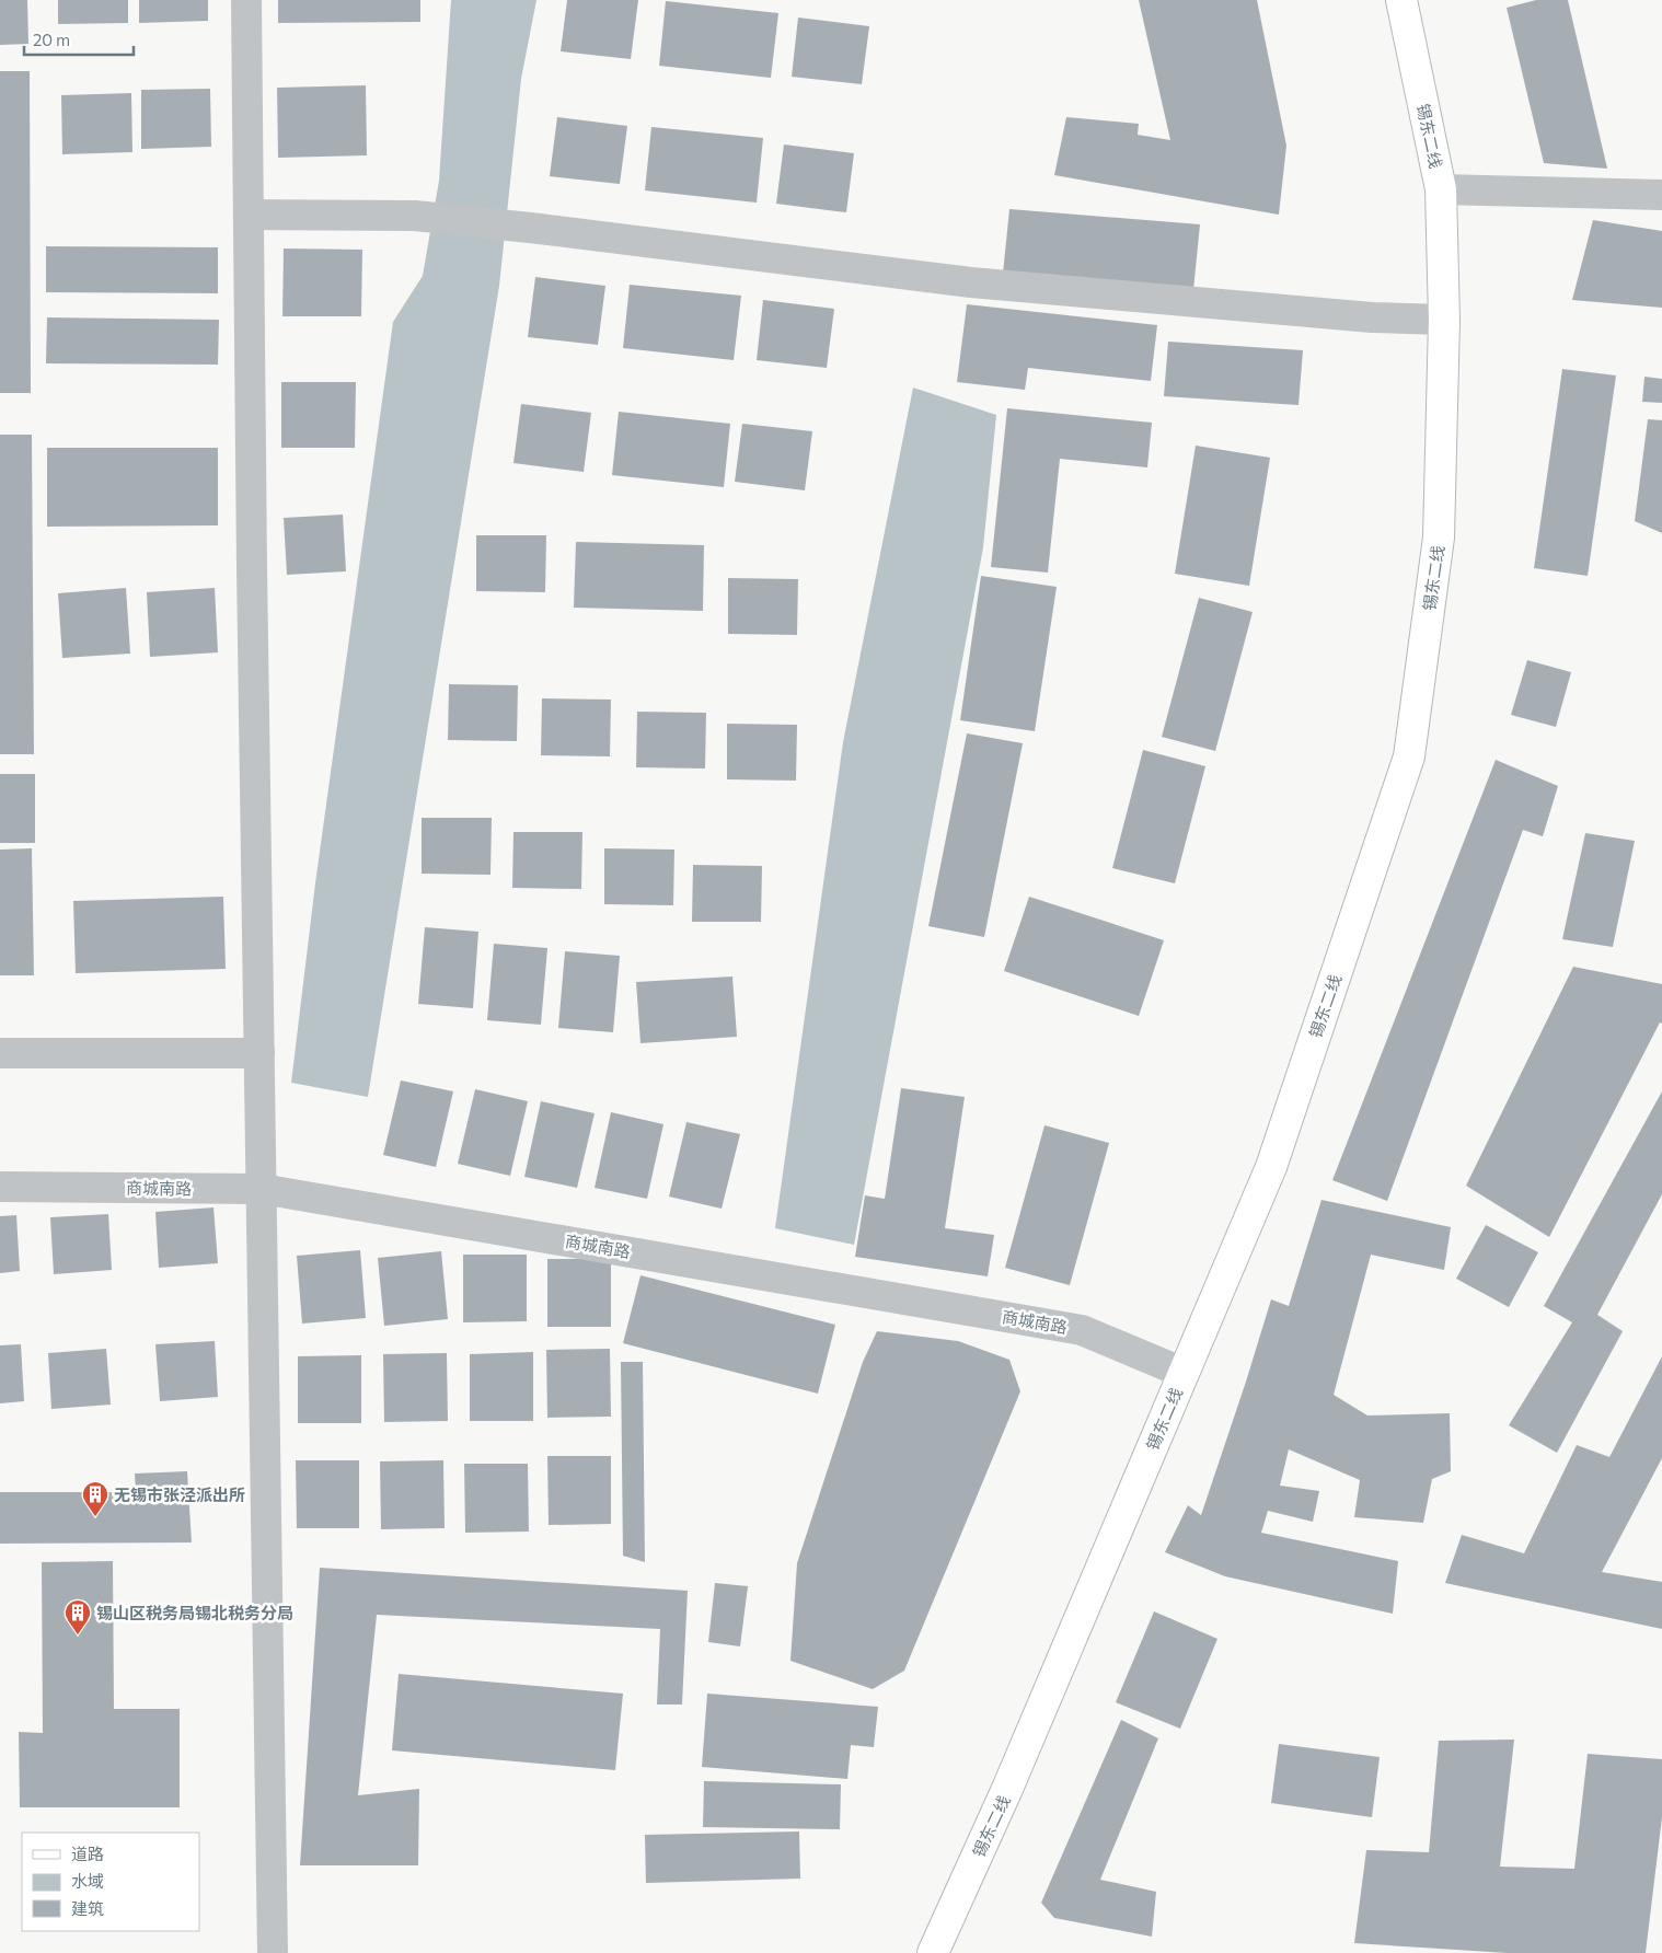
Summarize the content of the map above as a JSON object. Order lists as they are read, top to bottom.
{
  "streets": {
    "main road": ["锡东二线"],
    "street": ["商城南路"]
  },
  "crossings": [
    ["锡东二线", "商城南路"]
  ],
  "places": {
    "building": ["无锡市张泾派出所", "锡山区税务局锡北税务分局"]
  },
  "legend": ["道路", "水域", "建筑"],
  "scale_bar": "20 m"
}
